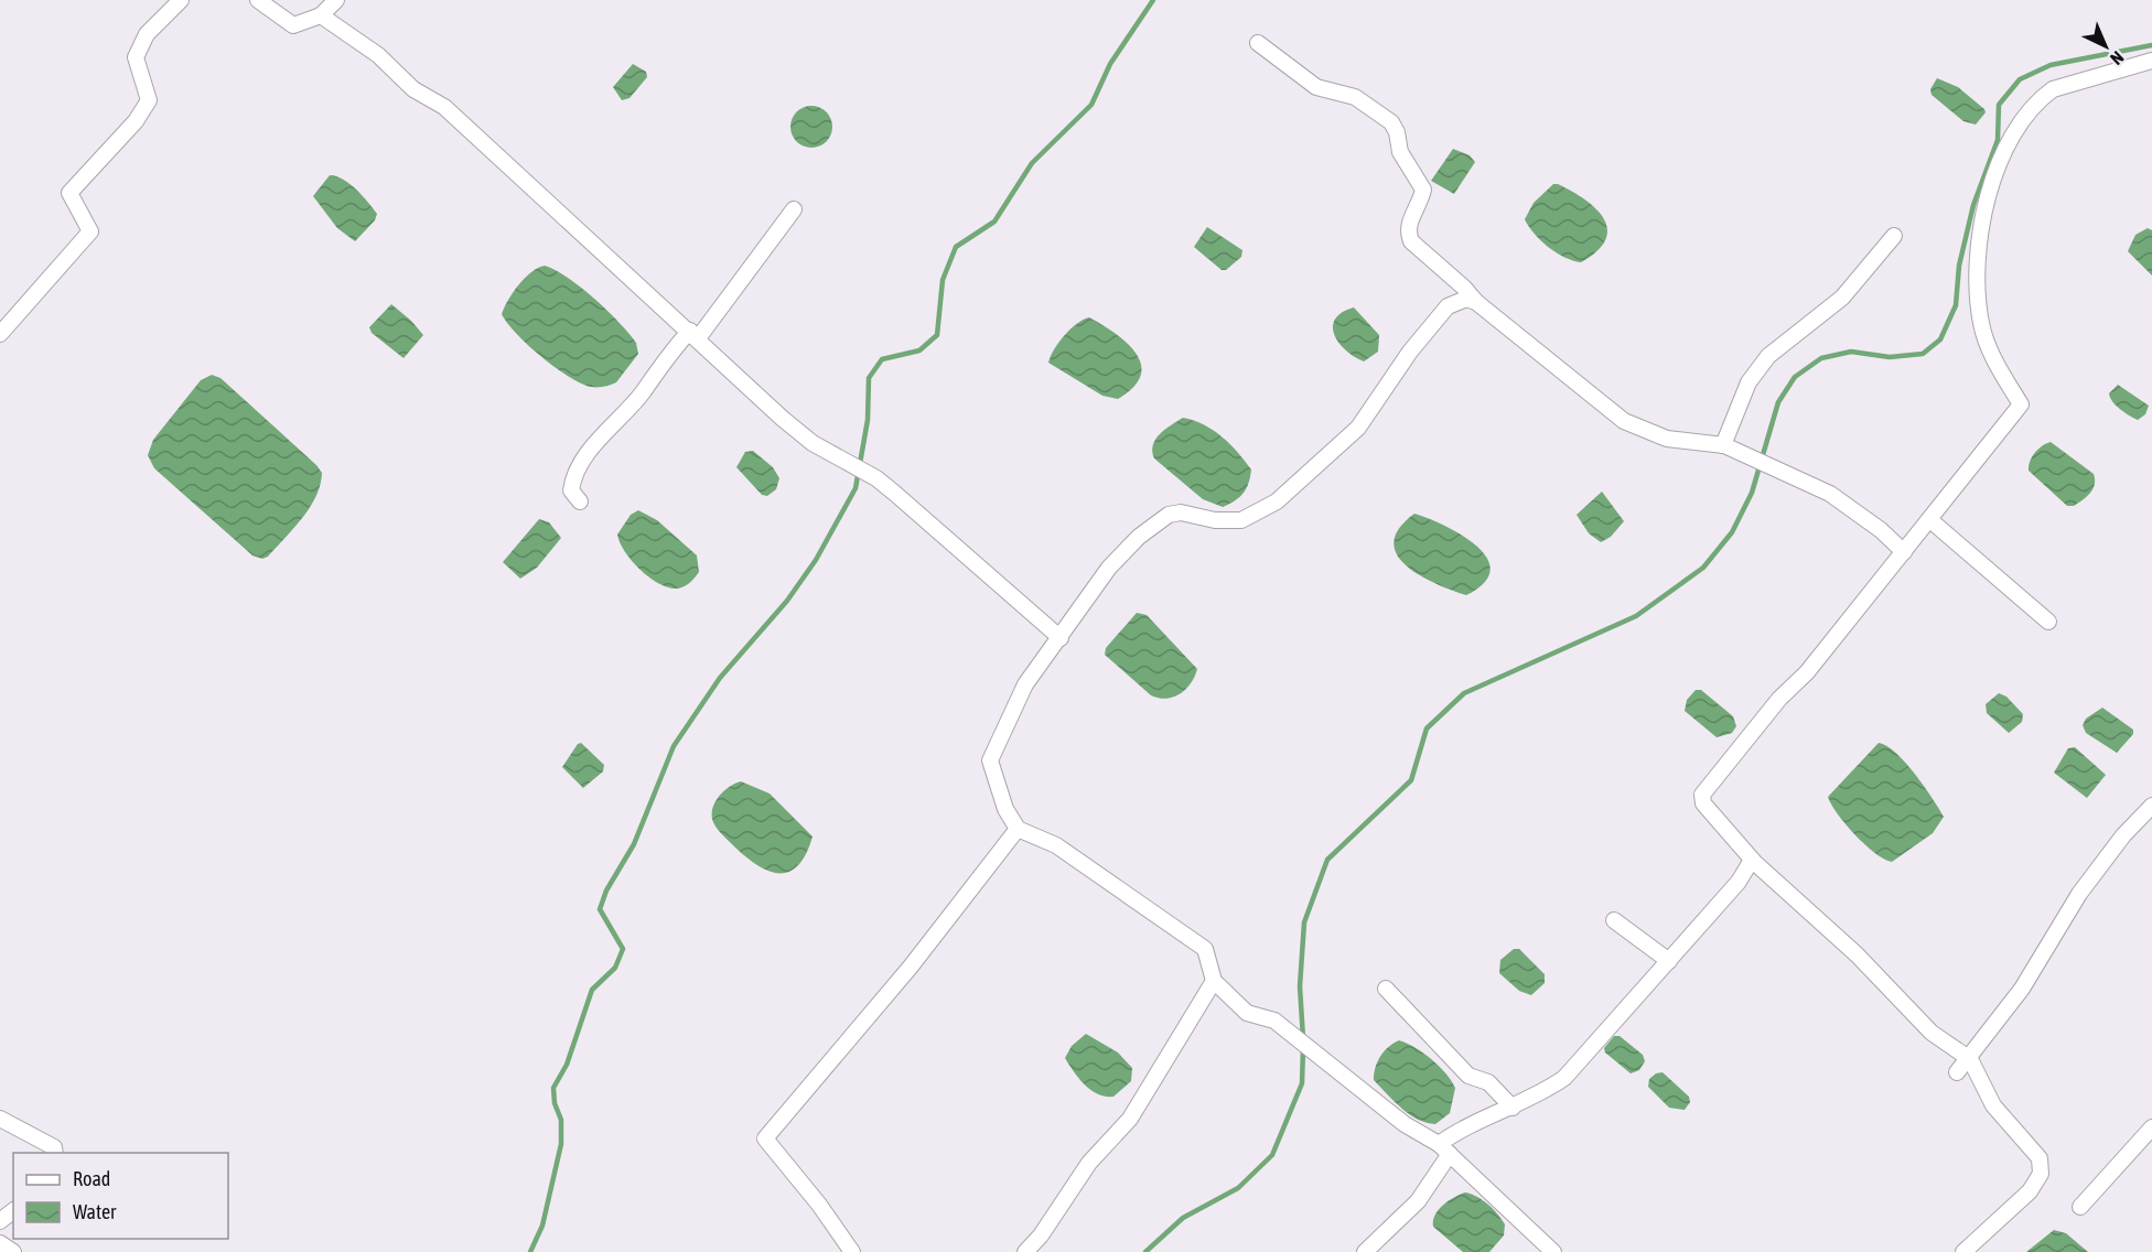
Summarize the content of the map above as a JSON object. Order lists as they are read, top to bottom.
{
  "legend": ["Road", "Water"],
  "north": "bottom right"
}
